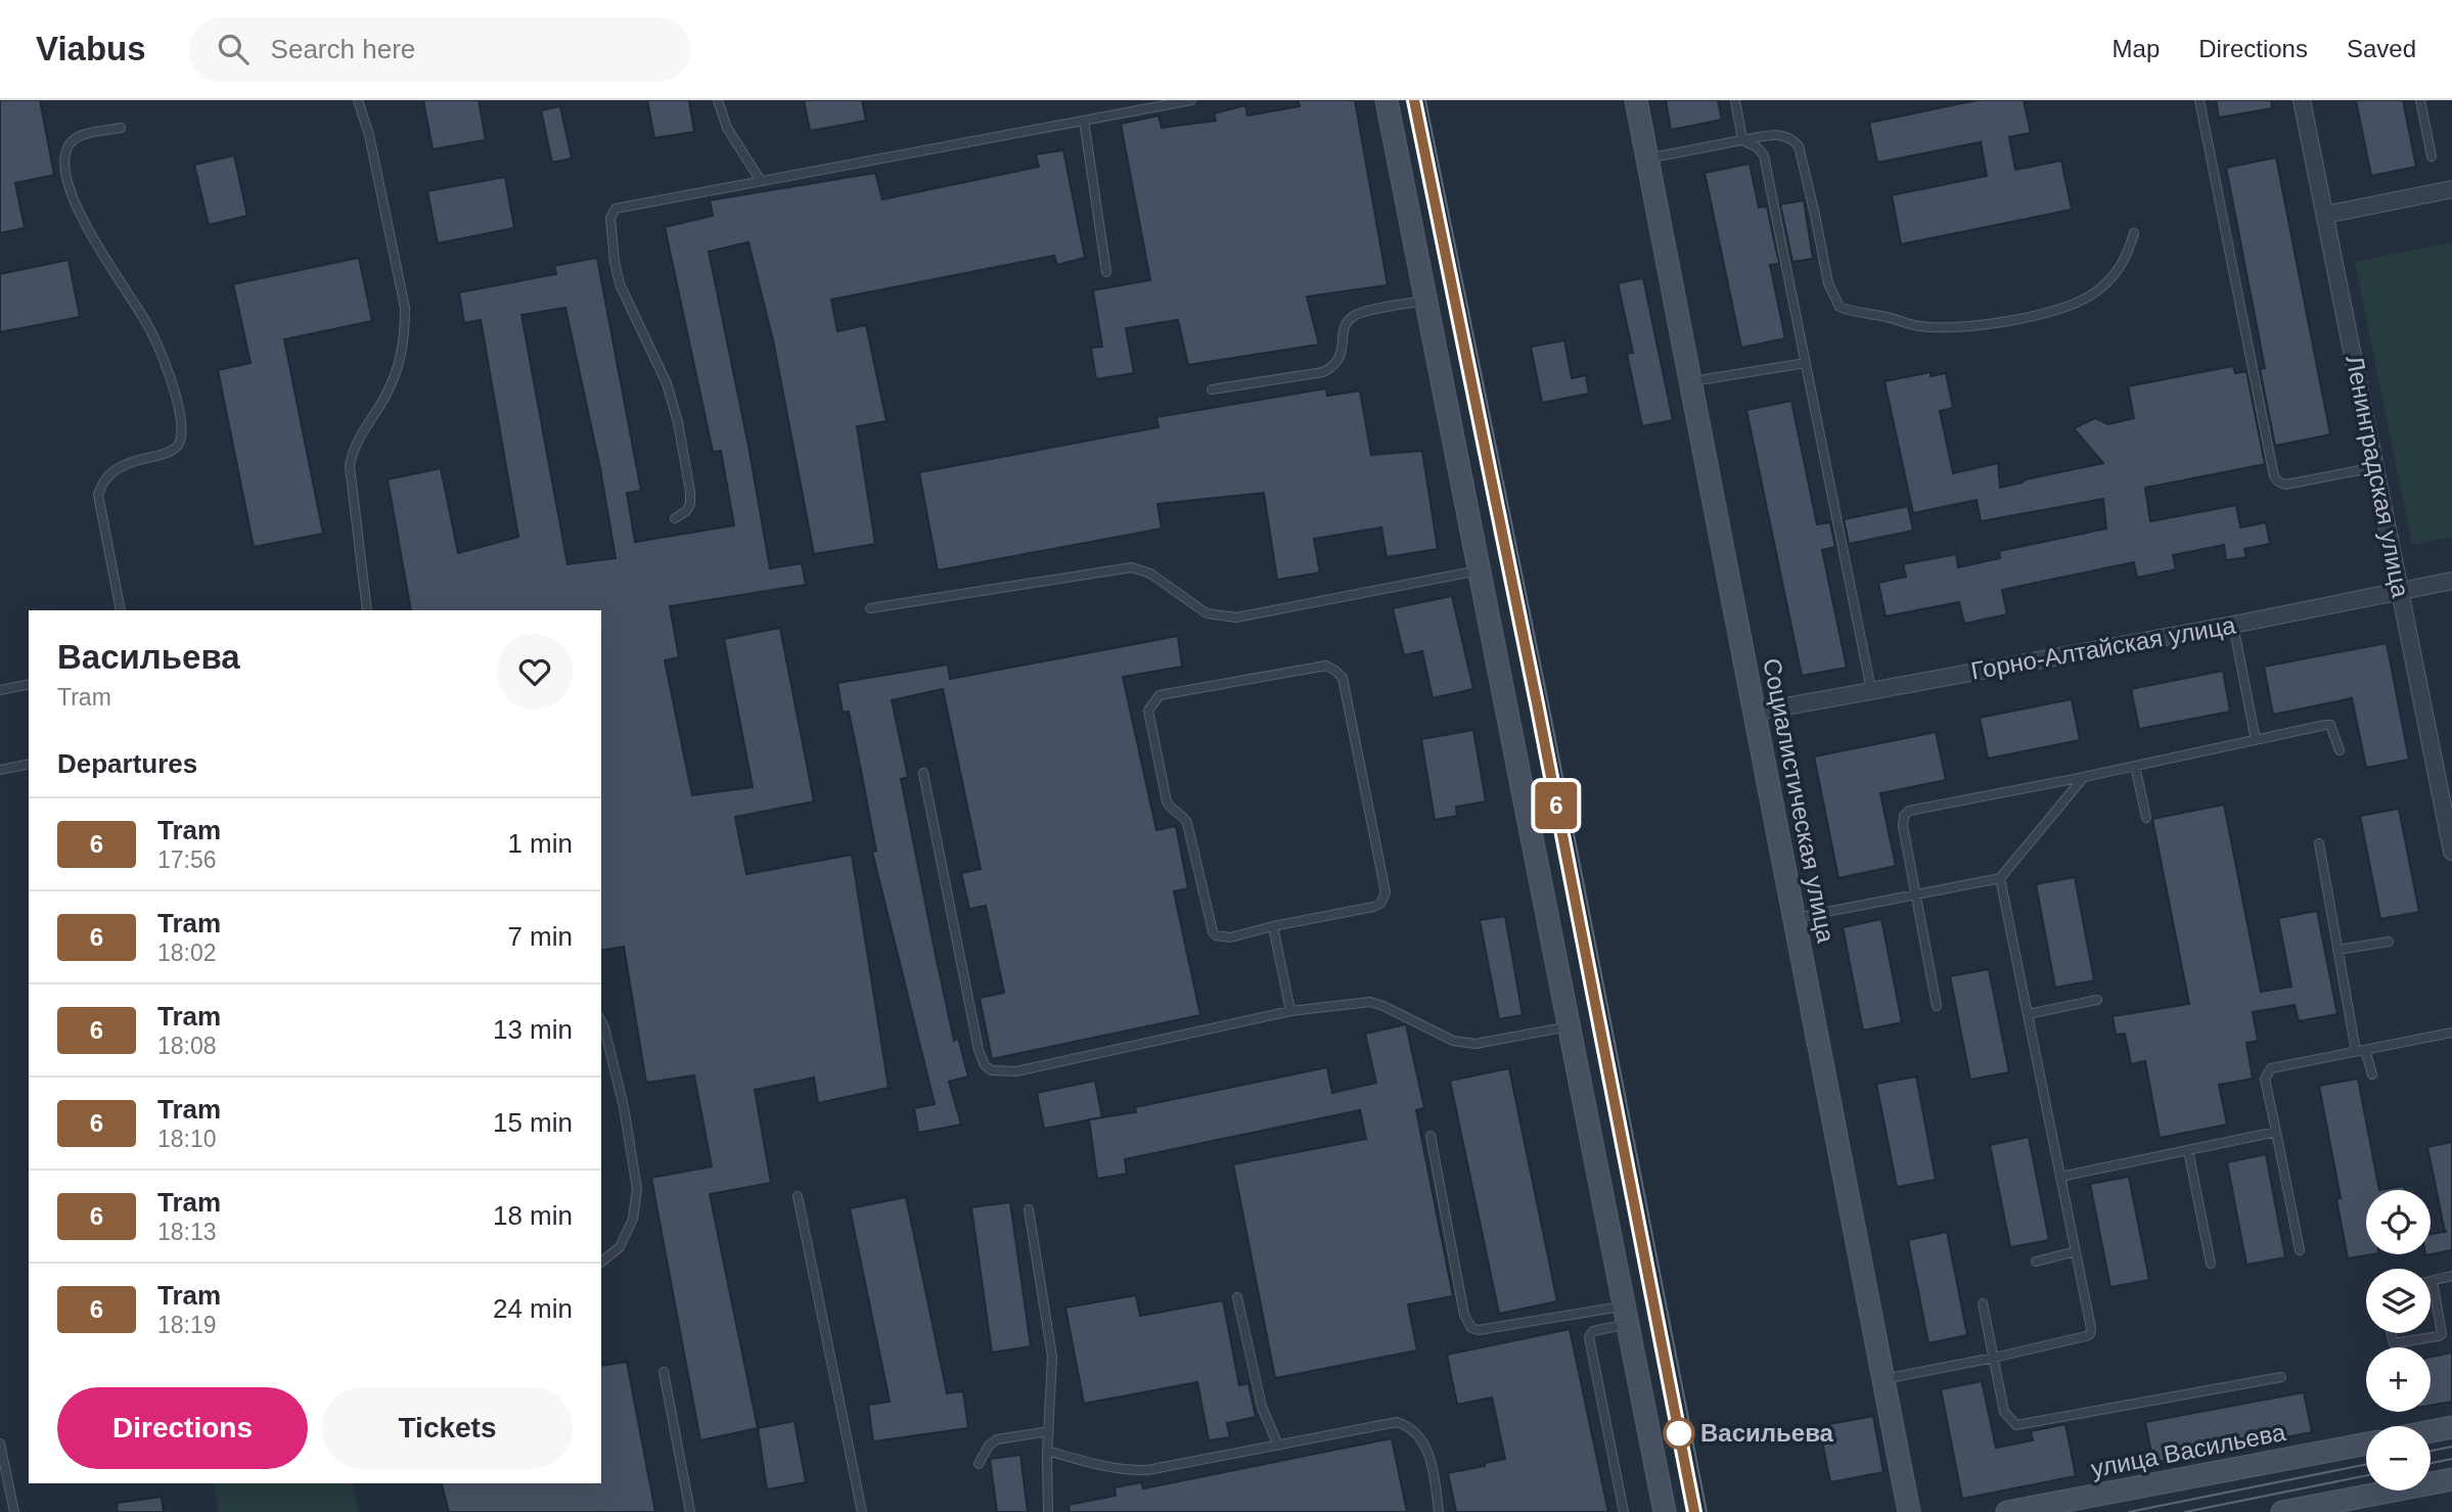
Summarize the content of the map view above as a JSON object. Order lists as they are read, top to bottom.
{
  "streets": {
    "main road": ["Социалистическая улица", "улица Васильева"],
    "street": ["Ленинградская улица", "Горно-Алтайская улица"]
  },
  "crossings": [
    ["Ленинградская улица", "Горно-Алтайская улица"],
    ["Горно-Алтайская улица", "Социалистическая улица"]
  ],
  "places": ["Васильева"],
  "lines": ["tram line 6"],
  "page": {
    "header": "Viabus",
    "search": "Search here",
    "nav": ["Map", "Directions", "Saved"],
    "on_map": "6",
    "heading": [
      ["Васильева", "Tram"],
      "Departures"
    ],
    "list": [
      {
        "mark": "6",
        "name": "Tram",
        "note": "17:56",
        "value": "1 min"
      },
      {
        "mark": "6",
        "name": "Tram",
        "note": "18:02",
        "value": "7 min"
      },
      {
        "mark": "6",
        "name": "Tram",
        "note": "18:08",
        "value": "13 min"
      },
      {
        "mark": "6",
        "name": "Tram",
        "note": "18:10",
        "value": "15 min"
      },
      {
        "mark": "6",
        "name": "Tram",
        "note": "18:13",
        "value": "18 min"
      },
      {
        "mark": "6",
        "name": "Tram",
        "note": "18:19",
        "value": "24 min"
      }
    ],
    "map_buttons": ["+", "−"],
    "buttons": ["Directions", "Tickets"]
  }
}
